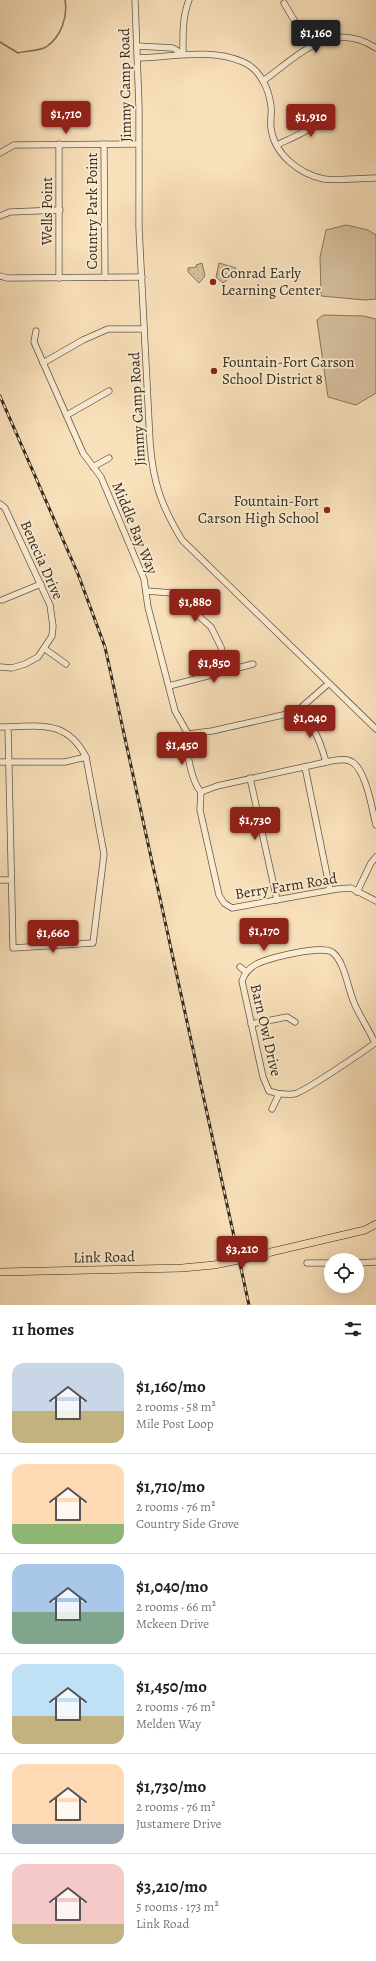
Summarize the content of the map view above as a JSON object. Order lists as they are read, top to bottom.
{
  "streets": {
    "main road": ["Link Road"],
    "street": [
      "Jimmy Camp Road",
      "Wells Point",
      "Country Park Point",
      "Middle Bay Way",
      "Benecia Drive",
      "Berry Farm Road",
      "Barn Owl Drive"
    ]
  },
  "places": ["Conrad Early Learning Center", "Fountain-Fort Carson School District 8", "Fountain-Fort Carson High School"],
  "page": {
    "price": [
      "$1,160",
      "$1,710",
      "$1,910",
      "$1,880",
      "$1,850",
      "$1,040",
      "$1,450",
      "$1,730",
      "$1,170",
      "$1,660",
      "$3,210"
    ],
    "heading": "11 homes",
    "list": [
      {
        "name": "$1,160/mo",
        "note": "2 rooms · 58 m² · Mile Post Loop"
      },
      {
        "name": "$1,710/mo",
        "note": "2 rooms · 76 m² · Country Side Grove"
      },
      {
        "name": "$1,040/mo",
        "note": "2 rooms · 66 m² · Mckeen Drive"
      },
      {
        "name": "$1,450/mo",
        "note": "2 rooms · 76 m² · Melden Way"
      },
      {
        "name": "$1,730/mo",
        "note": "2 rooms · 76 m² · Justamere Drive"
      },
      {
        "name": "$3,210/mo",
        "note": "5 rooms · 173 m² · Link Road"
      }
    ]
  }
}
